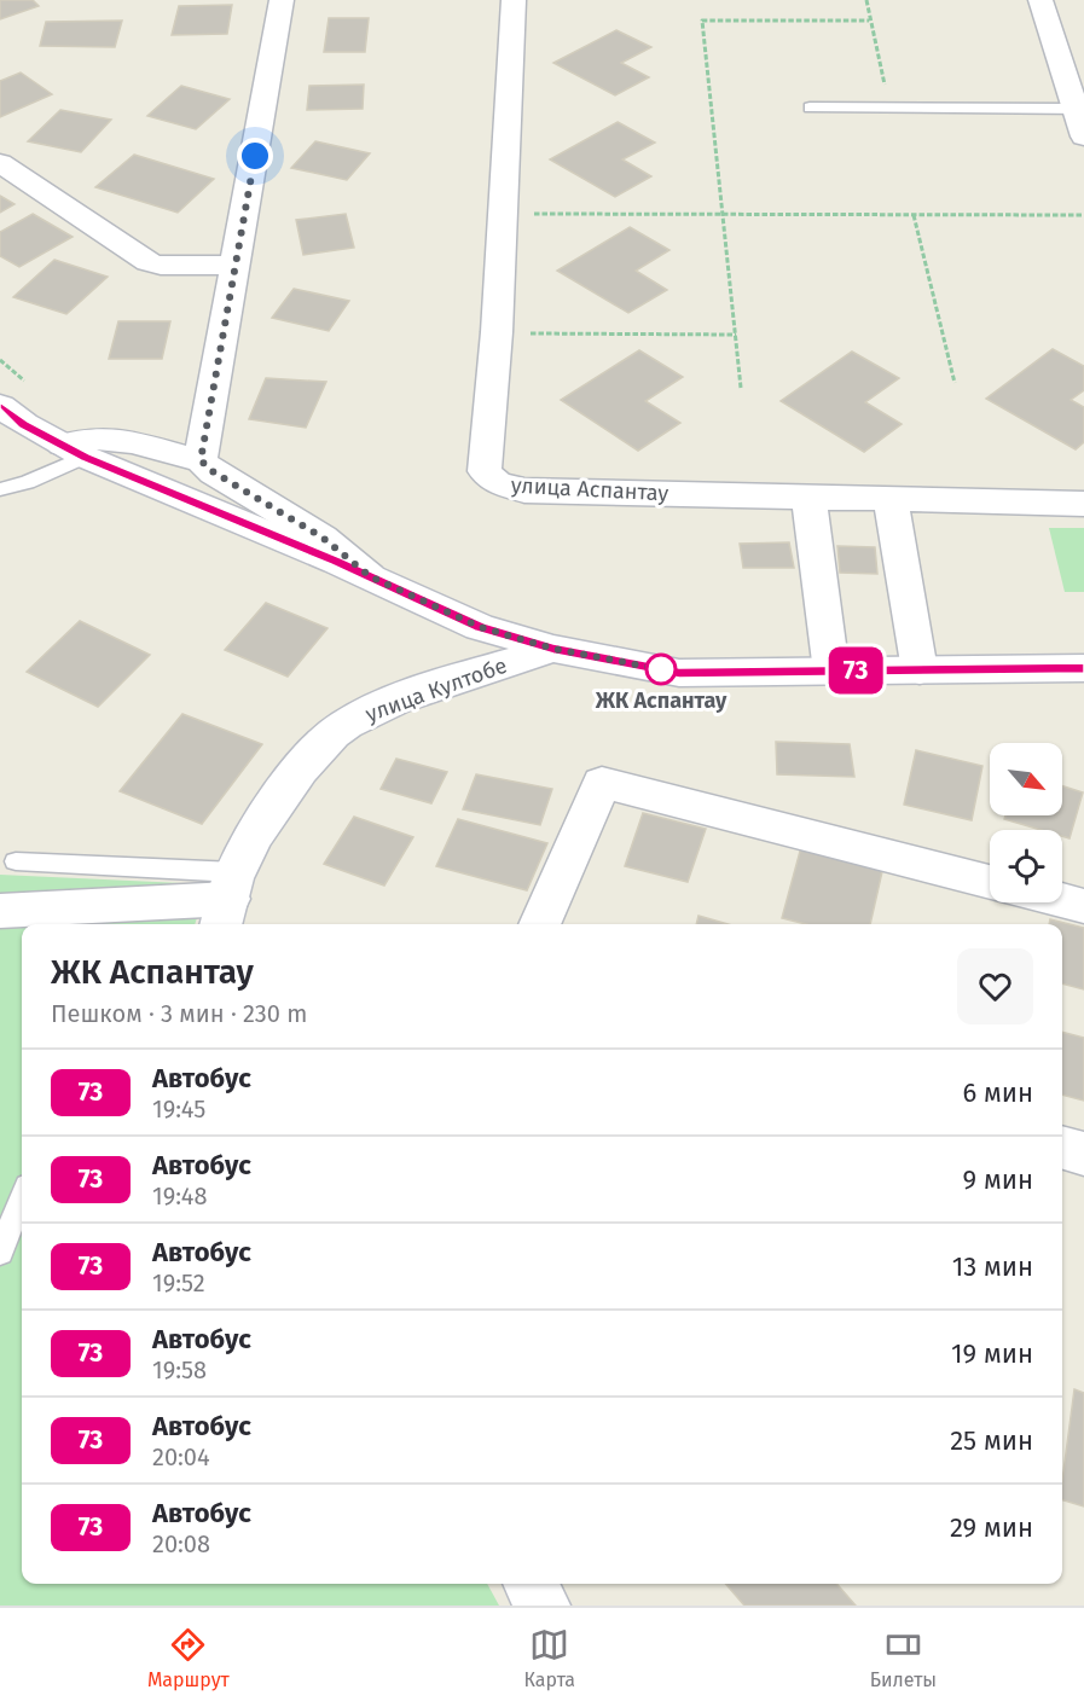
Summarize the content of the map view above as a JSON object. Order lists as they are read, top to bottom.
{
  "streets": {
    "street": ["улица Аспантау", "улица Култобе"]
  },
  "places": ["ЖК Аспантау"],
  "lines": ["bus line 73"],
  "north": "bottom right",
  "page": {
    "on_map": "73",
    "heading": ["ЖК Аспантау", "Пешком · 3 мин · 230 m"],
    "list": [
      {
        "mark": "73",
        "name": "Автобус",
        "note": "19:45",
        "value": "6 мин"
      },
      {
        "mark": "73",
        "name": "Автобус",
        "note": "19:48",
        "value": "9 мин"
      },
      {
        "mark": "73",
        "name": "Автобус",
        "note": "19:52",
        "value": "13 мин"
      },
      {
        "mark": "73",
        "name": "Автобус",
        "note": "19:58",
        "value": "19 мин"
      },
      {
        "mark": "73",
        "name": "Автобус",
        "note": "20:04",
        "value": "25 мин"
      },
      {
        "mark": "73",
        "name": "Автобус",
        "note": "20:08",
        "value": "29 мин"
      }
    ],
    "tabs": ["Маршрут", "Карта", "Билеты"]
  }
}
